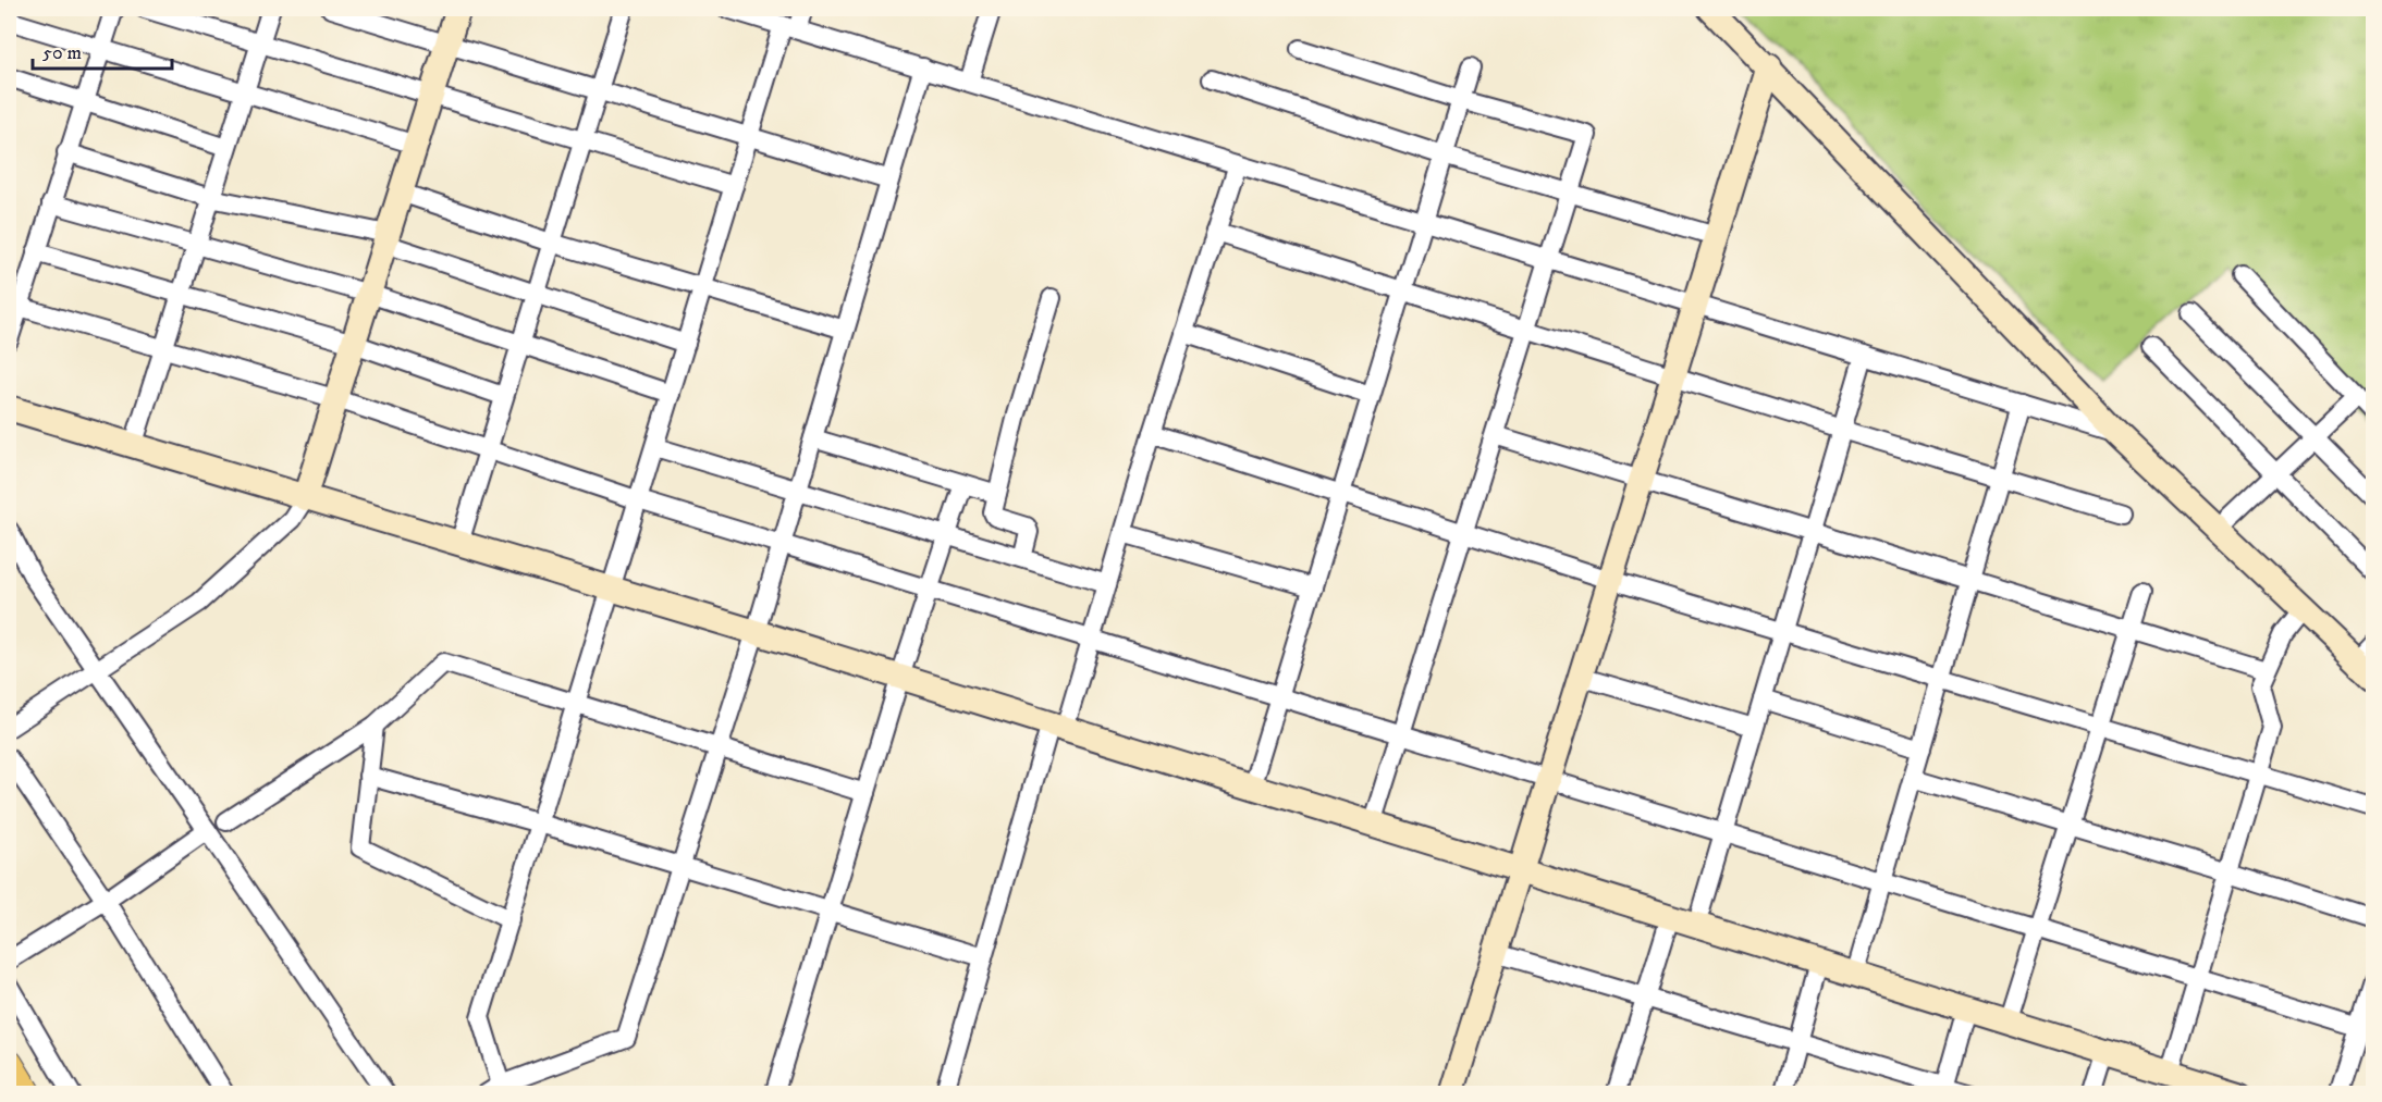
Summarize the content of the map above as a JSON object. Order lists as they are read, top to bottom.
{
  "scale_bar": "50 m"
}
